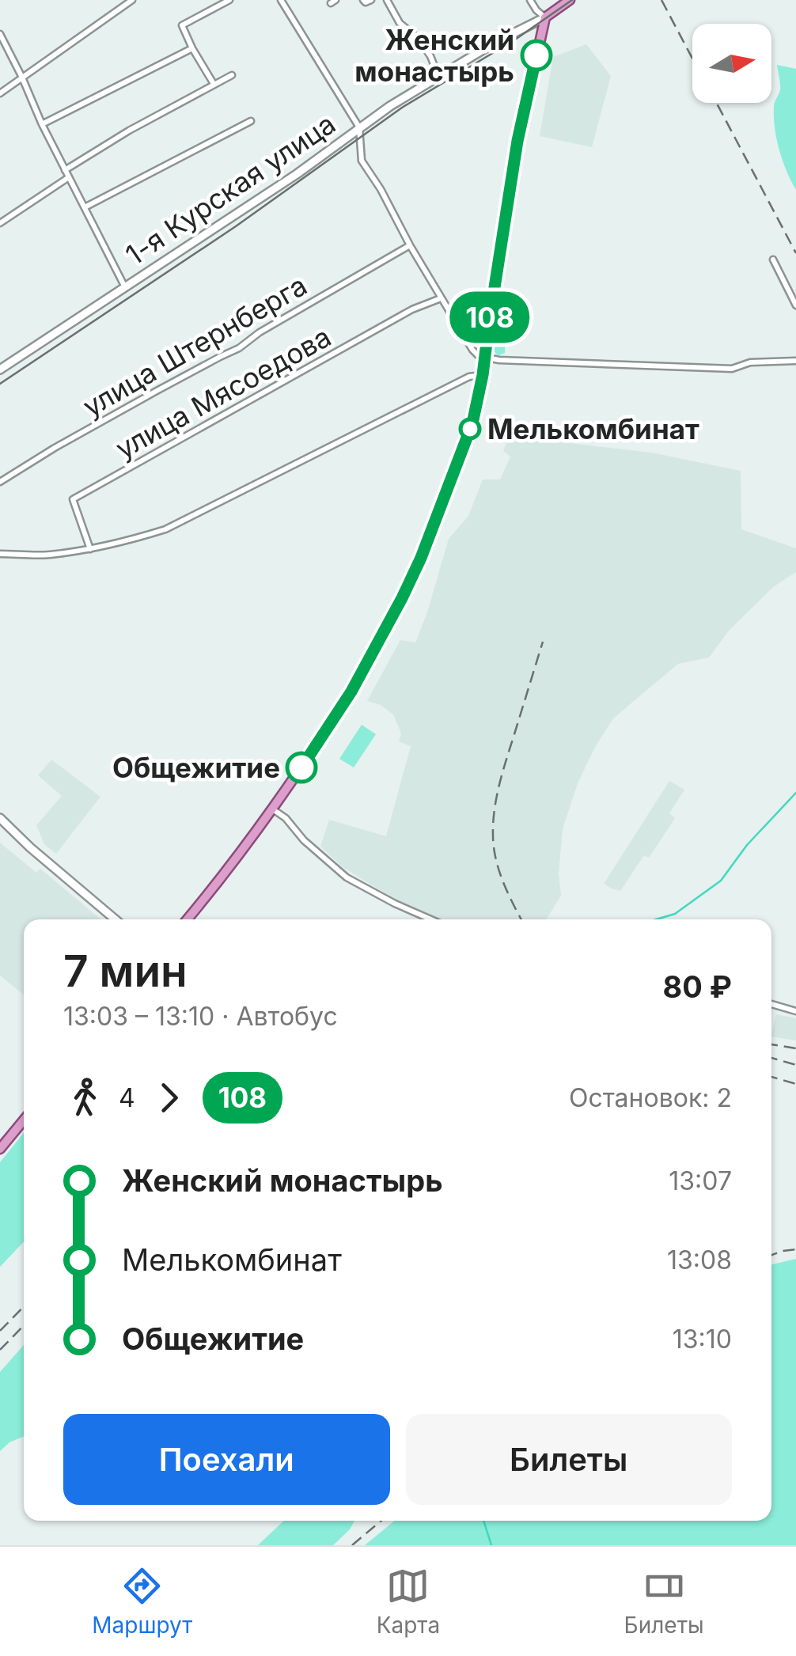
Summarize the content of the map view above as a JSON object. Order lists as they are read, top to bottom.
{
  "streets": {
    "main road": ["1-я Курская улица"],
    "street": ["улица Штернберга", "улица Мясоедова"]
  },
  "places": ["Женский монастырь", "Мелькомбинат", "Общежитие"],
  "lines": ["bus line 108"],
  "north": "right",
  "page": {
    "on_map": "108",
    "heading": ["7 мин", "13:03 – 13:10 · Автобус", "80 ₽"],
    "legs": ["4", "108", "Остановок: 2"],
    "list": [
      {
        "name": "Женский монастырь",
        "value": "13:07"
      },
      {
        "name": "Мелькомбинат",
        "value": "13:08"
      },
      {
        "name": "Общежитие",
        "value": "13:10"
      }
    ],
    "buttons": ["Поехали", "Билеты"],
    "tabs": ["Маршрут", "Карта", "Билеты"]
  }
}
